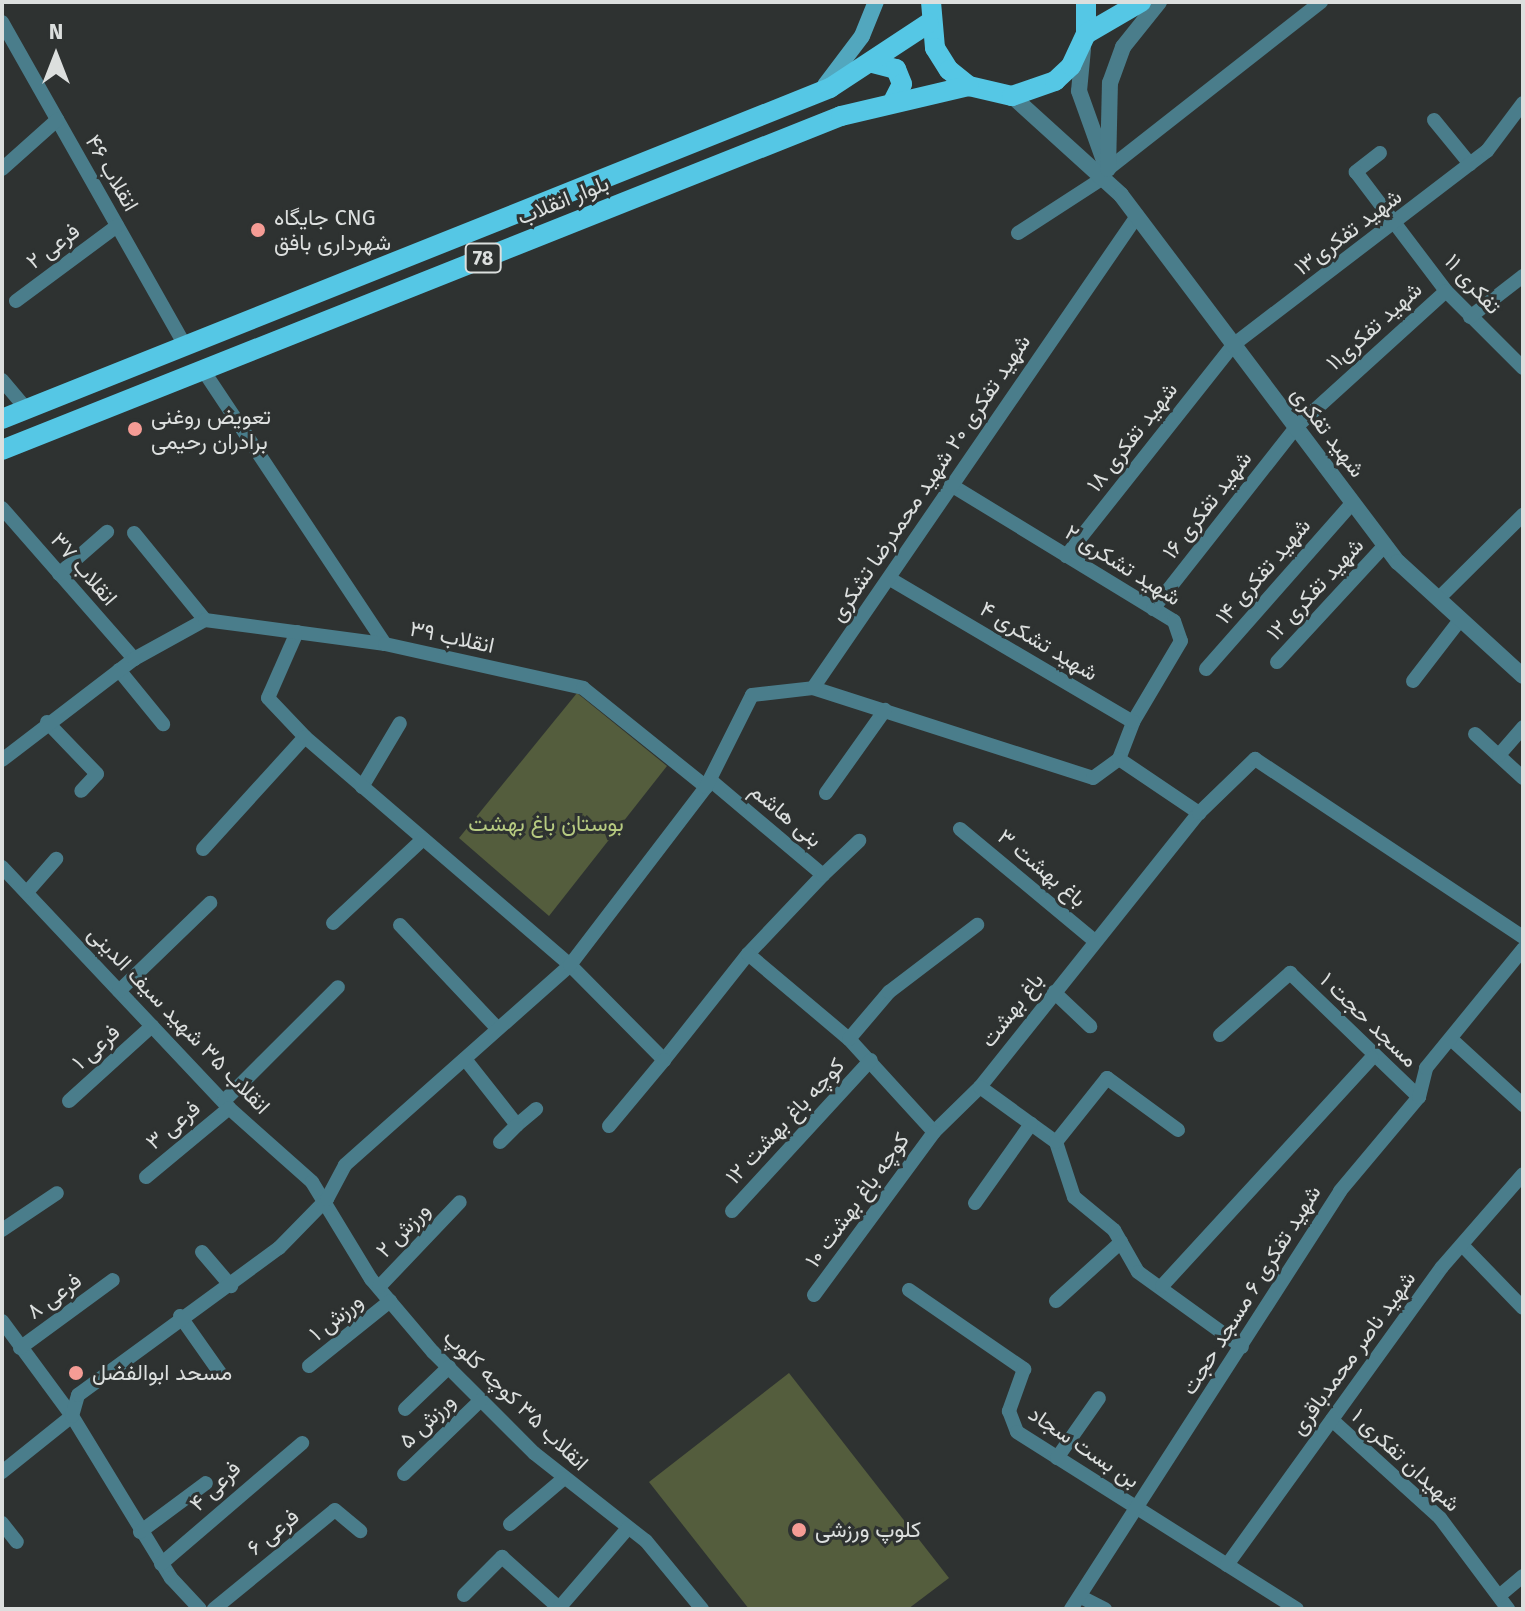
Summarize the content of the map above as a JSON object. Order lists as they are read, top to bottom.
{
  "streets": {
    "main road": ["بلوار انقلاب", "78"],
    "street": [
      "انقلاب ۴۶",
      "شهید تفکری۱۳",
      "فرعی ۲",
      "تفکری ۱۱",
      "شهید تفکری۱۱",
      "شهید تفکری",
      "شهید تفکری ۱۸",
      "شهید تفکری ۲۰ شهید محمدرضا تشکری",
      "شهید تفکری ۱۶",
      "شهید تشکری ۲",
      "انقلاب ۳۷",
      "شهید تفکری ۱۴",
      "شهید تفکری ۱۲",
      "انقلاب ۳۹",
      "شهید تشکری ۴",
      "بنی هاشم",
      "باغ بهشت ۳",
      "باغ بهشت",
      "انقلاب ۳۵ شهید سیف الدینی",
      "مسجد حجت ۱",
      "فرعی ۱",
      "کوچه باغ بهشت ۱۲",
      "فرعی ۳",
      "کوچه باغ بهشت ۱۰",
      "ورزش ۲",
      "شهید تفکری ۶ مسجد حجت",
      "فرعی ۸",
      "ورزش ۱",
      "شهید ناصر محمدباقری",
      "انقلاب ۳۵ کوچه کلوپ",
      "ورزش ۵",
      "بن بست سجاد",
      "شهیدان تفکری ۱",
      "فرعی ۴",
      "فرعی ۶"
    ]
  },
  "crossings": [
    ["انقلاب ۴۶", "بلوار انقلاب"],
    ["انقلاب ۴۶", "فرعی ۲"],
    ["بلوار انقلاب", "78"],
    ["بلوار انقلاب", "انقلاب ۳۹"],
    ["شهید تفکری۱۳", "تفکری ۱۱"],
    ["شهید تفکری۱۳", "شهید تفکری"],
    ["شهید تفکری۱۳", "شهید تفکری ۱۸"],
    ["78", "شهید تفکری"],
    ["تفکری ۱۱", "شهید تفکری۱۱"],
    ["شهید تفکری۱۱", "شهید تفکری"],
    ["شهید تفکری۱۱", "شهید تفکری ۱۶"],
    ["شهید تفکری", "شهید تفکری ۱۸"],
    ["شهید تفکری", "شهید تفکری ۲۰ شهید محمدرضا تشکری"],
    ["شهید تفکری", "شهید تفکری ۱۶"],
    ["شهید تفکری", "شهید تفکری ۱۴"],
    ["شهید تفکری", "شهید تفکری ۱۲"],
    ["شهید تفکری ۱۸", "شهید تشکری ۲"],
    ["شهید تفکری ۲۰ شهید محمدرضا تشکری", "شهید تشکری ۲"],
    ["شهید تفکری ۲۰ شهید محمدرضا تشکری", "شهید تشکری ۴"],
    ["شهید تفکری ۱۶", "شهید تشکری ۲"],
    ["شهید تشکری ۲", "شهید تشکری ۴"],
    ["انقلاب ۳۹", "بنی هاشم"],
    ["باغ بهشت ۳", "باغ بهشت"],
    ["باغ بهشت", "کوچه باغ بهشت ۱۰"],
    ["انقلاب ۳۵ شهید سیف الدینی", "فرعی ۱"],
    ["انقلاب ۳۵ شهید سیف الدینی", "فرعی ۳"],
    ["انقلاب ۳۵ شهید سیف الدینی", "انقلاب ۳۵ کوچه کلوپ"],
    ["مسجد حجت ۱", "شهید تفکری ۶ مسجد حجت"],
    ["ورزش ۲", "انقلاب ۳۵ کوچه کلوپ"],
    ["شهید تفکری ۶ مسجد حجت", "بن بست سجاد"],
    ["ورزش ۱", "انقلاب ۳۵ کوچه کلوپ"],
    ["شهید ناصر محمدباقری", "بن بست سجاد"],
    ["شهید ناصر محمدباقری", "شهیدان تفکری ۱"],
    ["انقلاب ۳۵ کوچه کلوپ", "ورزش ۵"]
  ],
  "parks": ["بوستان باغ بهشت"],
  "places": [
    "جایگاه CNG شهرداری بافق",
    "تعویض روغنی برادران رحیمی",
    "مسحد ابوالفضل",
    "کلوپ ورزشی"
  ],
  "north": "top"
}
